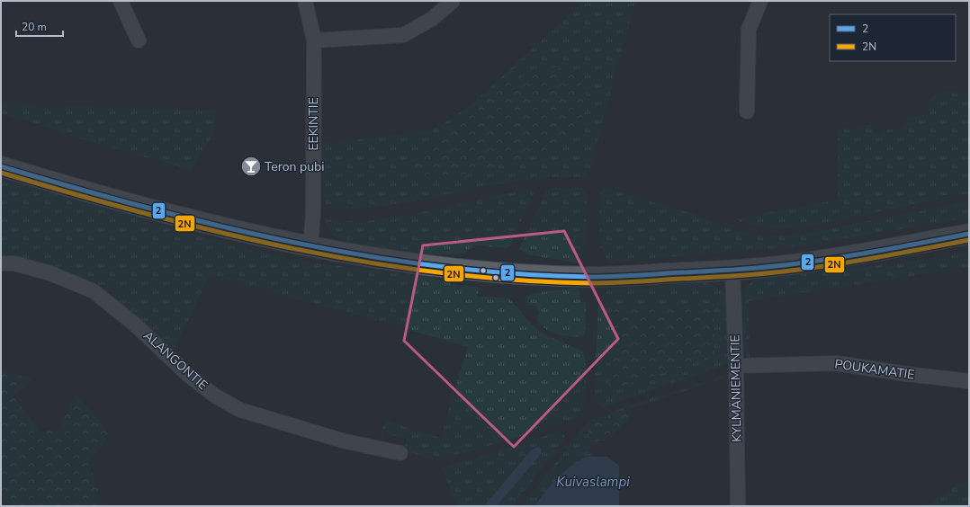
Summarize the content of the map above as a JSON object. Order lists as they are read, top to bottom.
{
  "streets": {
    "street": [
      "EEKINTIE",
      "ALANGONTIE",
      "POUKAMATIE",
      "KYLMÄNIEMENTIE"
    ]
  },
  "crossings": [
    ["POUKAMATIE", "KYLMÄNIEMENTIE"]
  ],
  "water": ["Kuivaslampi"],
  "places": {
    "bar": ["Teron pubi"]
  },
  "lines": ["transit line 2", "transit line 2N"],
  "legend": ["2", "2N"],
  "scale_bar": "20 m"
}
